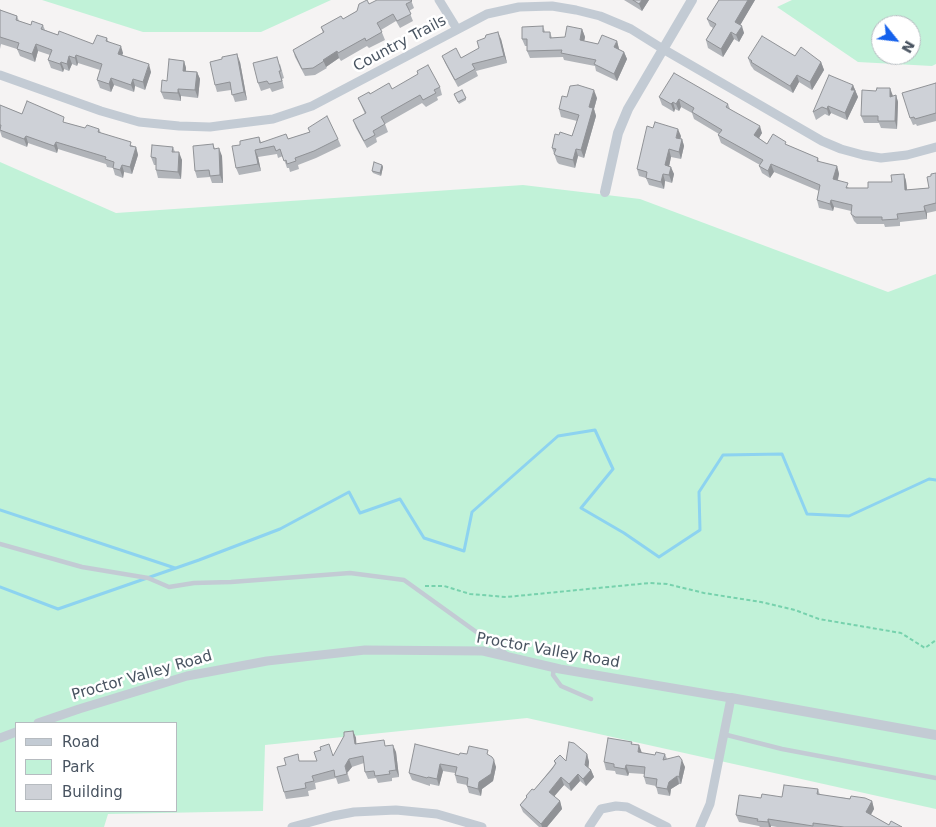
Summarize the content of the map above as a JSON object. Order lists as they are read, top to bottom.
{
  "streets": {
    "street": ["Country Trails", "Proctor Valley Road"]
  },
  "legend": ["Road", "Park", "Building"],
  "north": "bottom right"
}
